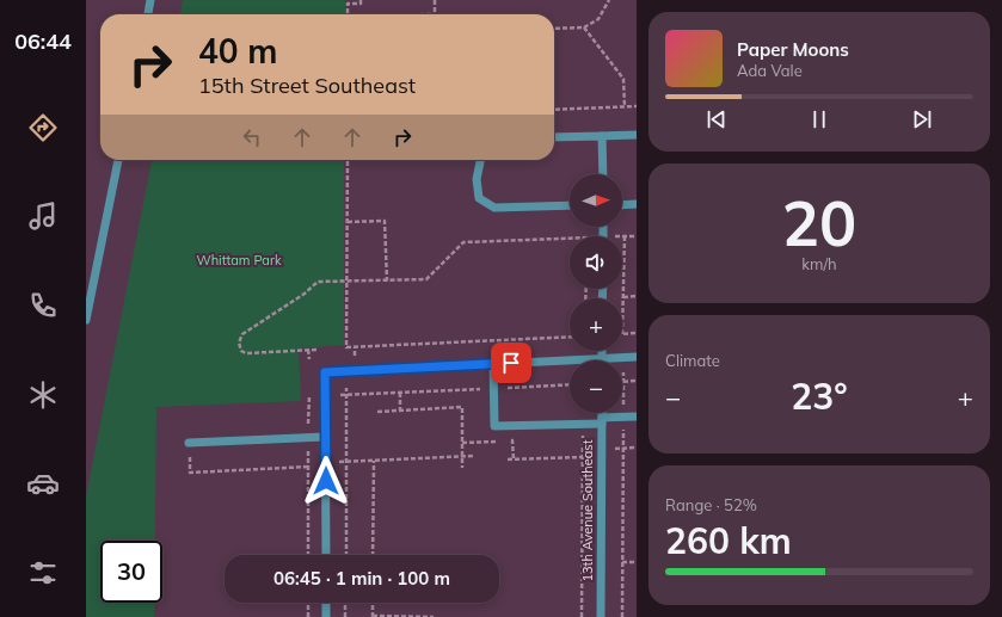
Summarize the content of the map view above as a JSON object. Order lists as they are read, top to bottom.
{
  "streets": {
    "street": ["13th Avenue Southeast"]
  },
  "parks": ["Whittam Park"],
  "north": "right",
  "page": {
    "tabs": "06:44",
    "turn": ["40 m", "15th Street Southeast"],
    "song": ["Paper Moons", "Ada Vale"],
    "tile": [
      ["20", "km/h"],
      "Climate",
      ["Range · 52%", "260 km"]
    ],
    "map_buttons": ["+", "−"],
    "heat": ["−", "23°", "+"],
    "limit": "30",
    "trip": "06:45 · 1 min · 100 m"
  }
}
